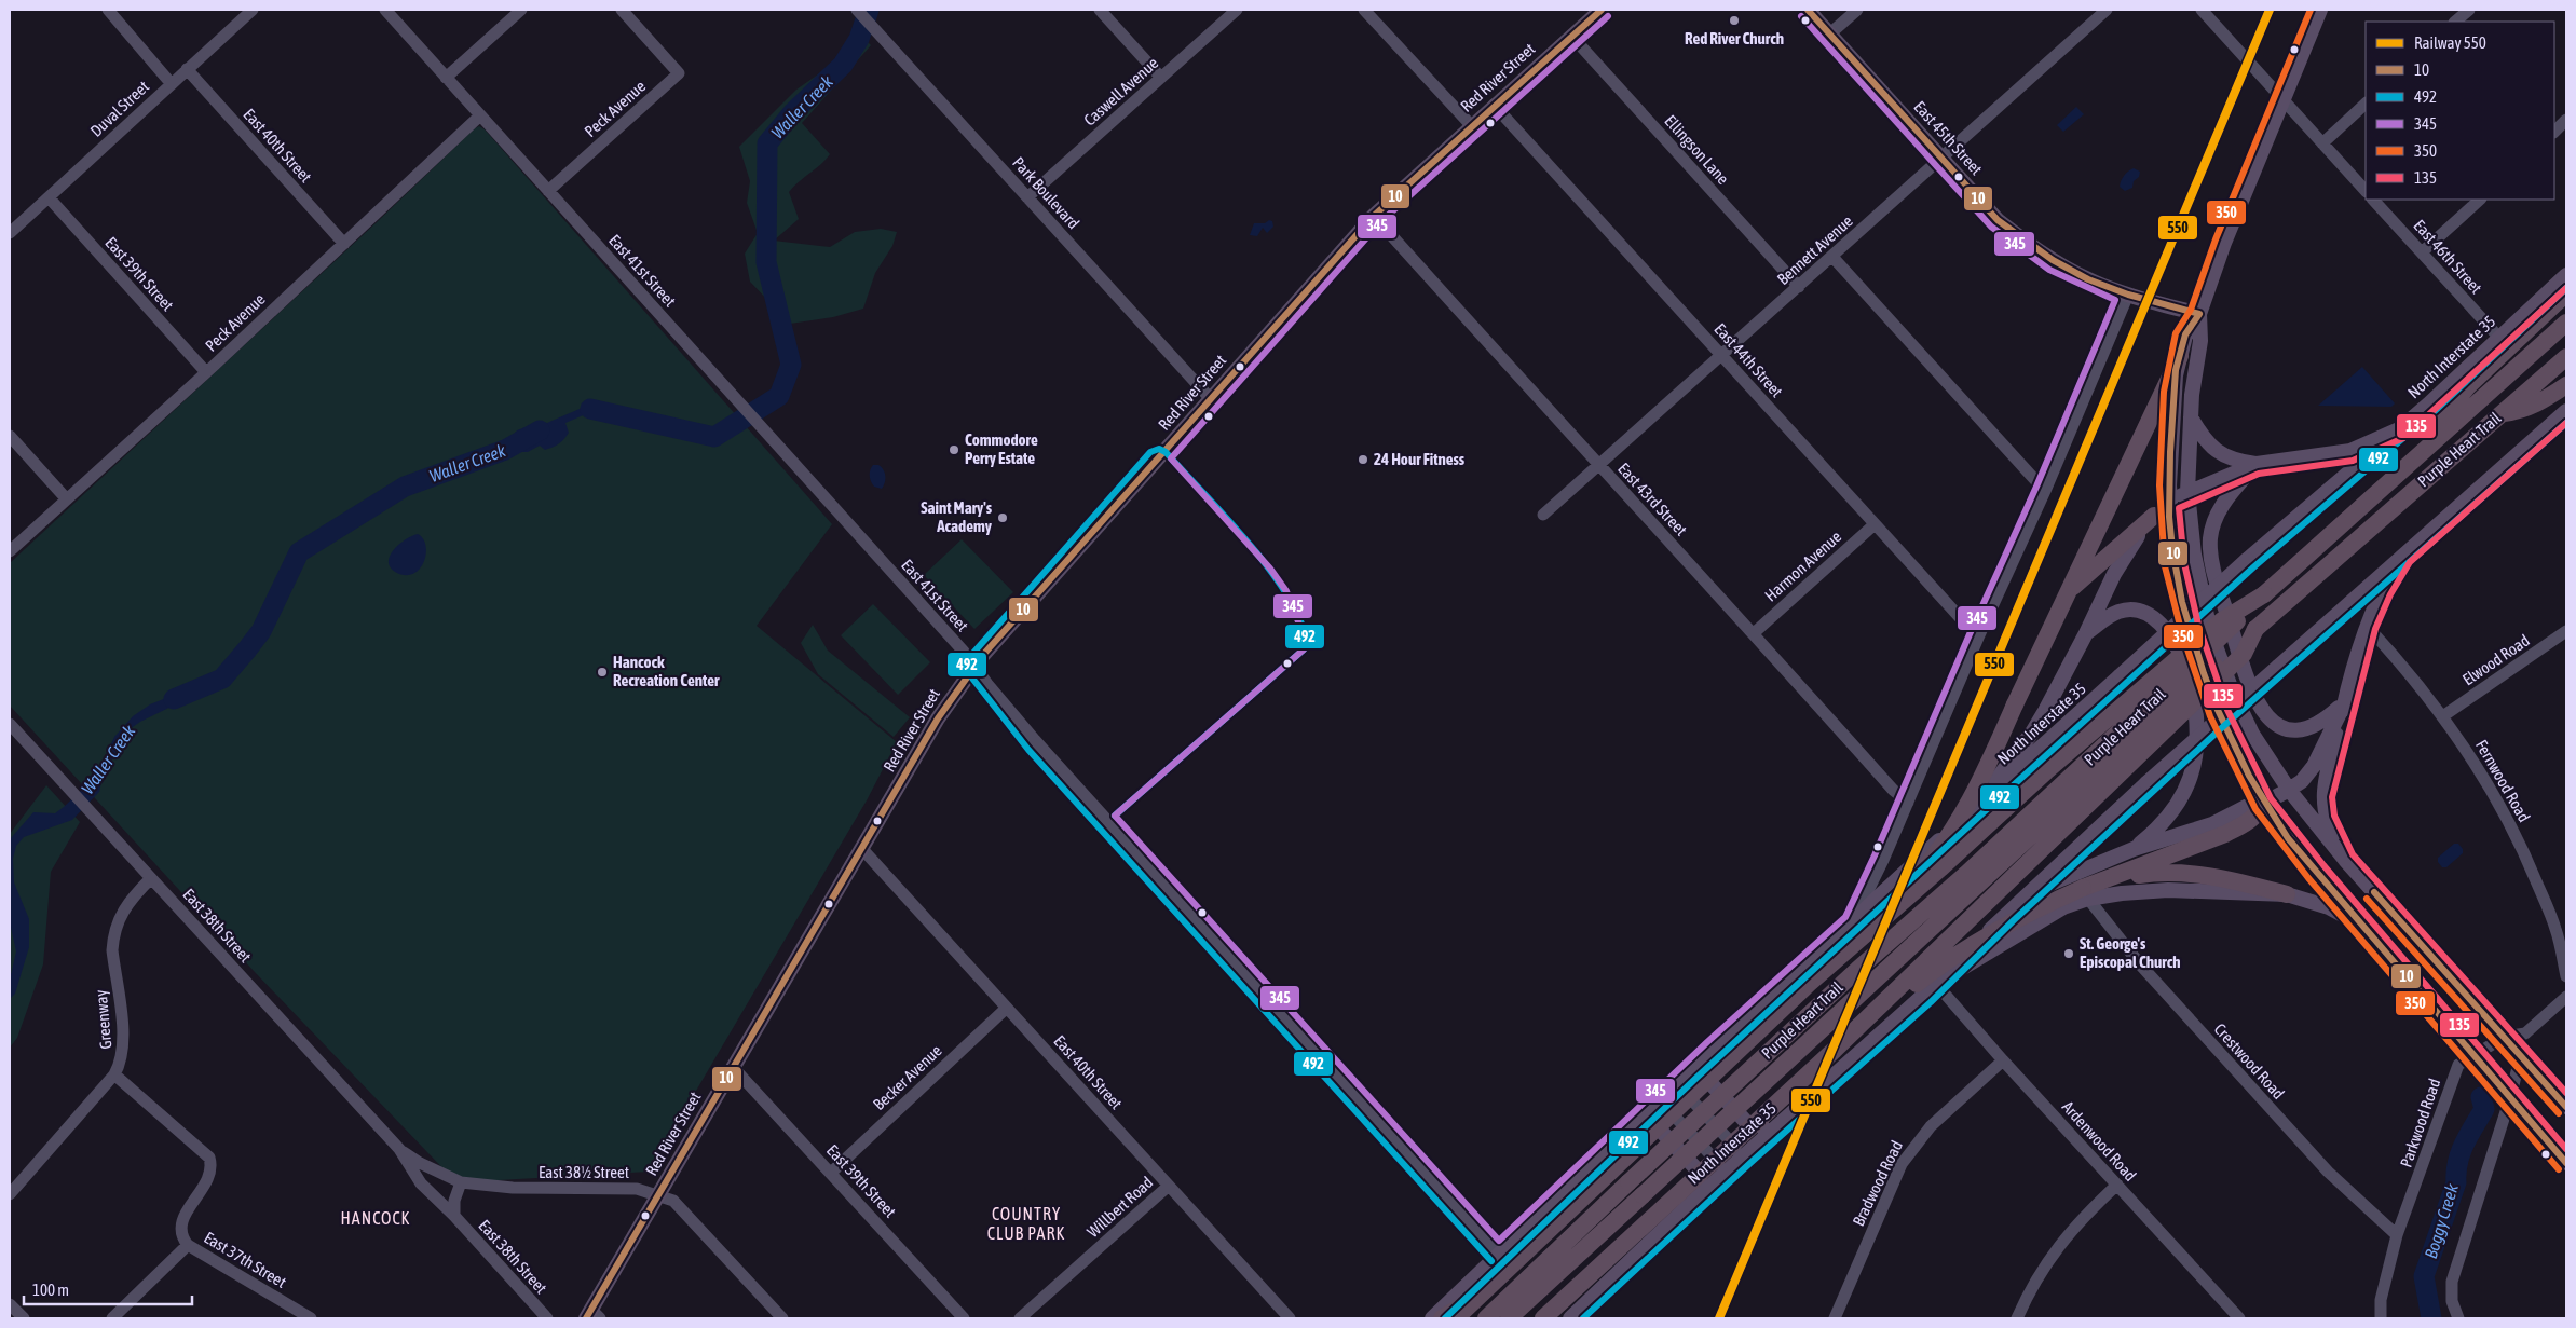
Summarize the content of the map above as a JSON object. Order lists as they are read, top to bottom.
{
  "streets": {
    "highway": ["Purple Heart Trail"],
    "main road": ["Red River Street", "East 45th Street", "North Interstate 35"],
    "street": [
      "Caswell Avenue",
      "Duval Street",
      "Peck Avenue",
      "East 40th Street",
      "Ellingson Lane",
      "Park Boulevard",
      "Bennett Avenue",
      "East 46th Street",
      "East 41st Street",
      "East 39th Street",
      "East 44th Street",
      "East 43rd Street",
      "Harmon Avenue",
      "Elwood Road",
      "Fernwood Road",
      "East 38th Street",
      "Greenway",
      "Crestwood Road",
      "Becker Avenue",
      "Parkwood Road",
      "Ardenwood Road",
      "East 38½ Street",
      "Bradwood Road",
      "Willbert Road",
      "East 37th Street"
    ]
  },
  "crossings": [
    ["Red River Street", "East 40th Street"],
    ["Red River Street", "Ellingson Lane"],
    ["Red River Street", "Park Boulevard"],
    ["Red River Street", "East 41st Street"],
    ["Red River Street", "East 39th Street"],
    ["Red River Street", "East 44th Street"],
    ["Red River Street", "East 43rd Street"],
    ["Red River Street", "East 38½ Street"],
    ["Caswell Avenue", "Park Boulevard"],
    ["Duval Street", "East 40th Street"],
    ["Duval Street", "East 39th Street"],
    ["Peck Avenue", "East 40th Street"],
    ["Peck Avenue", "East 41st Street"],
    ["Peck Avenue", "East 39th Street"],
    ["East 45th Street", "Bennett Avenue"],
    ["East 40th Street", "Becker Avenue"],
    ["East 40th Street", "Willbert Road"],
    ["Ellingson Lane", "Bennett Avenue"],
    ["Bennett Avenue", "East 44th Street"],
    ["Bennett Avenue", "East 43rd Street"],
    ["East 46th Street", "North Interstate 35"],
    ["East 41st Street", "North Interstate 35"],
    ["East 39th Street", "Becker Avenue"],
    ["North Interstate 35", "Ardenwood Road"],
    ["East 44th Street", "Harmon Avenue"],
    ["East 43rd Street", "Harmon Avenue"],
    ["Elwood Road", "Fernwood Road"],
    ["East 38th Street", "Greenway"],
    ["East 38th Street", "East 38½ Street"],
    ["Greenway", "East 37th Street"],
    ["Crestwood Road", "Parkwood Road"],
    ["Ardenwood Road", "Bradwood Road"]
  ],
  "districts": ["COUNTRY CLUB PARK", "HANCOCK"],
  "water": ["Waller Creek", "Boggy Creek"],
  "places": [
    "Red River Church",
    "Commodore Perry Estate",
    "24 Hour Fitness",
    "Saint Mary's Academy",
    "Hancock Recreation Center",
    "St. George's Episcopal Church"
  ],
  "lines": [
    "rail line 550",
    "transit line 10",
    "transit line 350",
    "transit line 345",
    "transit line 492",
    "transit line 135"
  ],
  "legend": [
    "Railway 550",
    "10",
    "492",
    "345",
    "350",
    "135"
  ],
  "scale_bar": "100 m"
}
